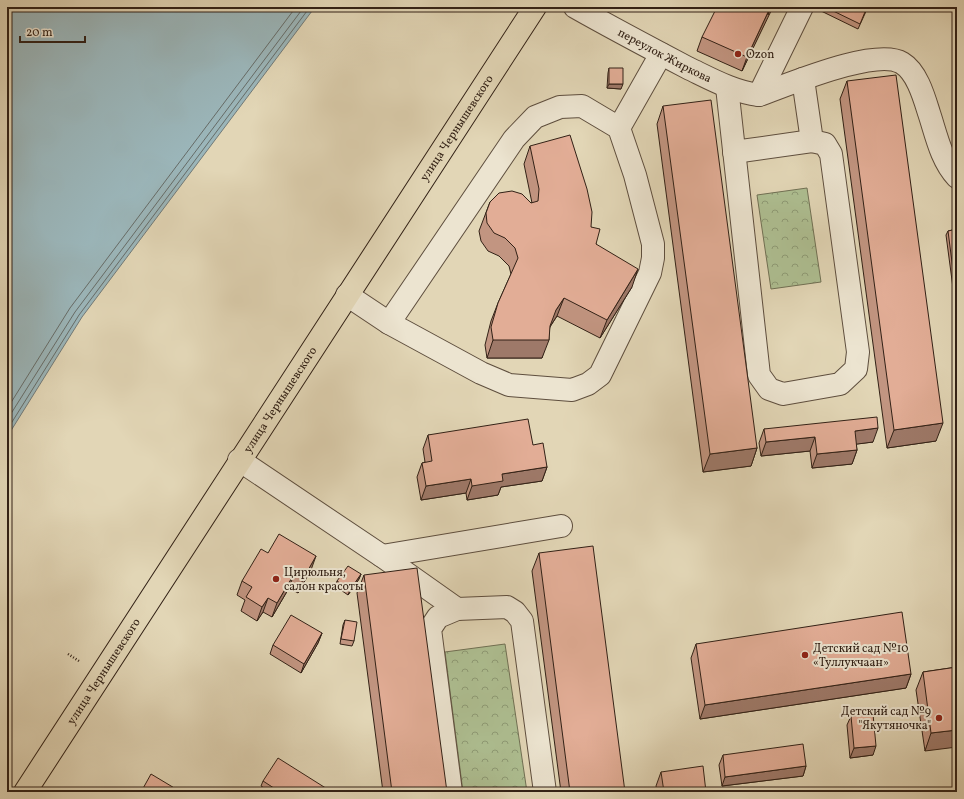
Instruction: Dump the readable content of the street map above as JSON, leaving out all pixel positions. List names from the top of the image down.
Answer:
{
  "streets": {
    "main road": ["улица Чернышевского"],
    "street": ["переулок Жиркова"]
  },
  "places": [
    "Ozon",
    "Цирюльня, салон красоты",
    "Детский сад №10 «Туллукчаан»",
    "Детский сад №9 \"Якутяночка\""
  ],
  "scale_bar": "20 m"
}
